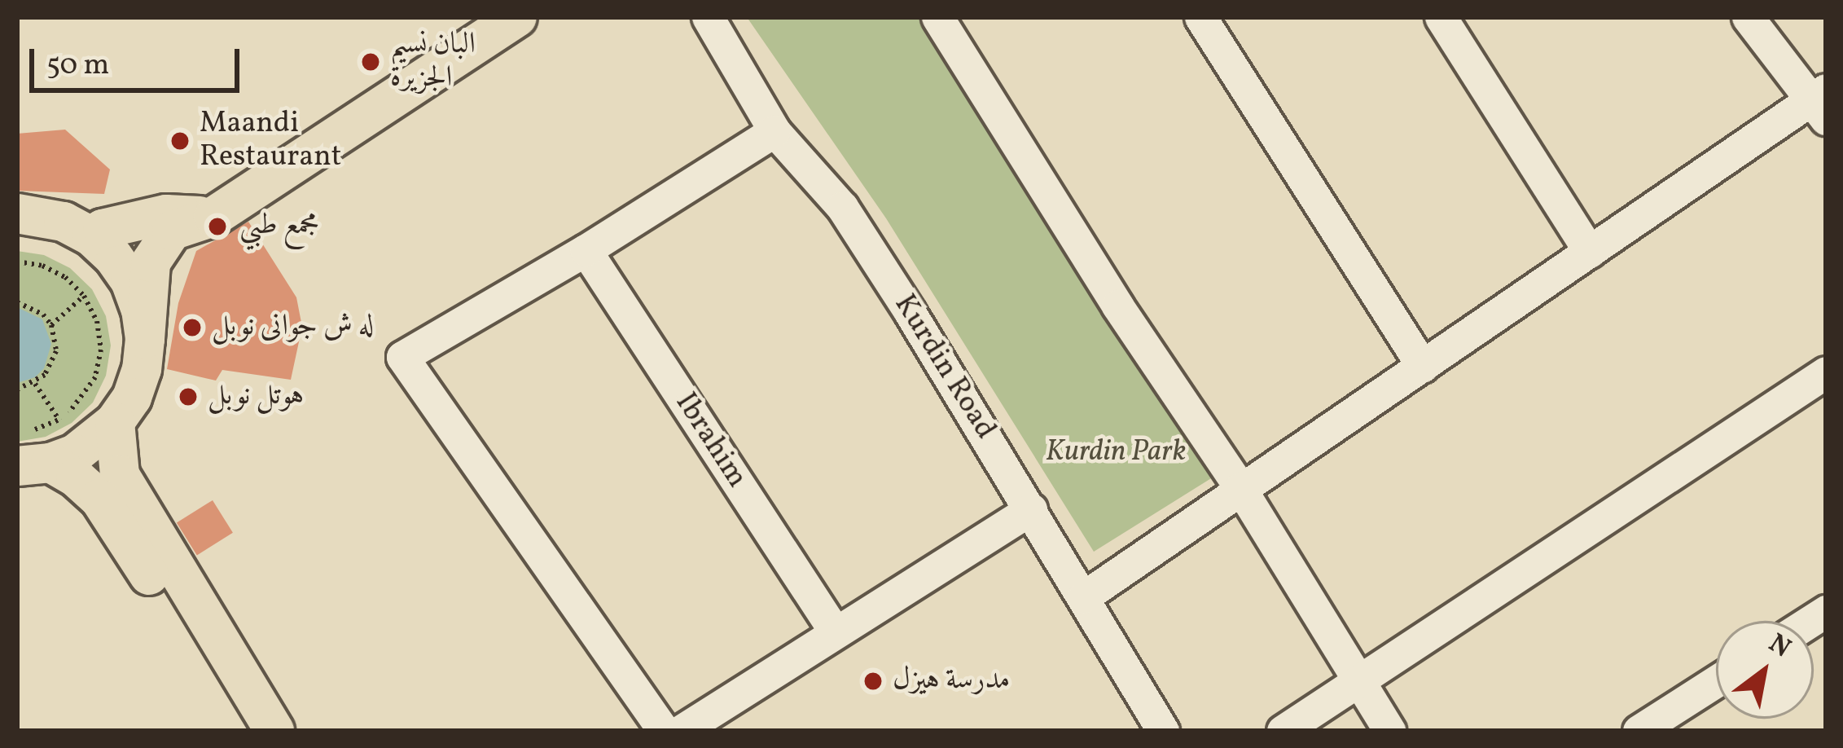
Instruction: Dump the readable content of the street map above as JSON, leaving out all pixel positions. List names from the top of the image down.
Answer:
{
  "streets": {
    "street": ["Kurdin Road", "Ibrahim"]
  },
  "parks": ["Kurdin Park"],
  "places": [
    "البان نسيم الجزيرة",
    "Maandi Restaurant",
    "مجمع طبي",
    "له ش جوانى نوبل",
    "هوتل نوبل",
    "مدرسة هيزل"
  ],
  "scale_bar": "50 m",
  "north": "top right"
}
